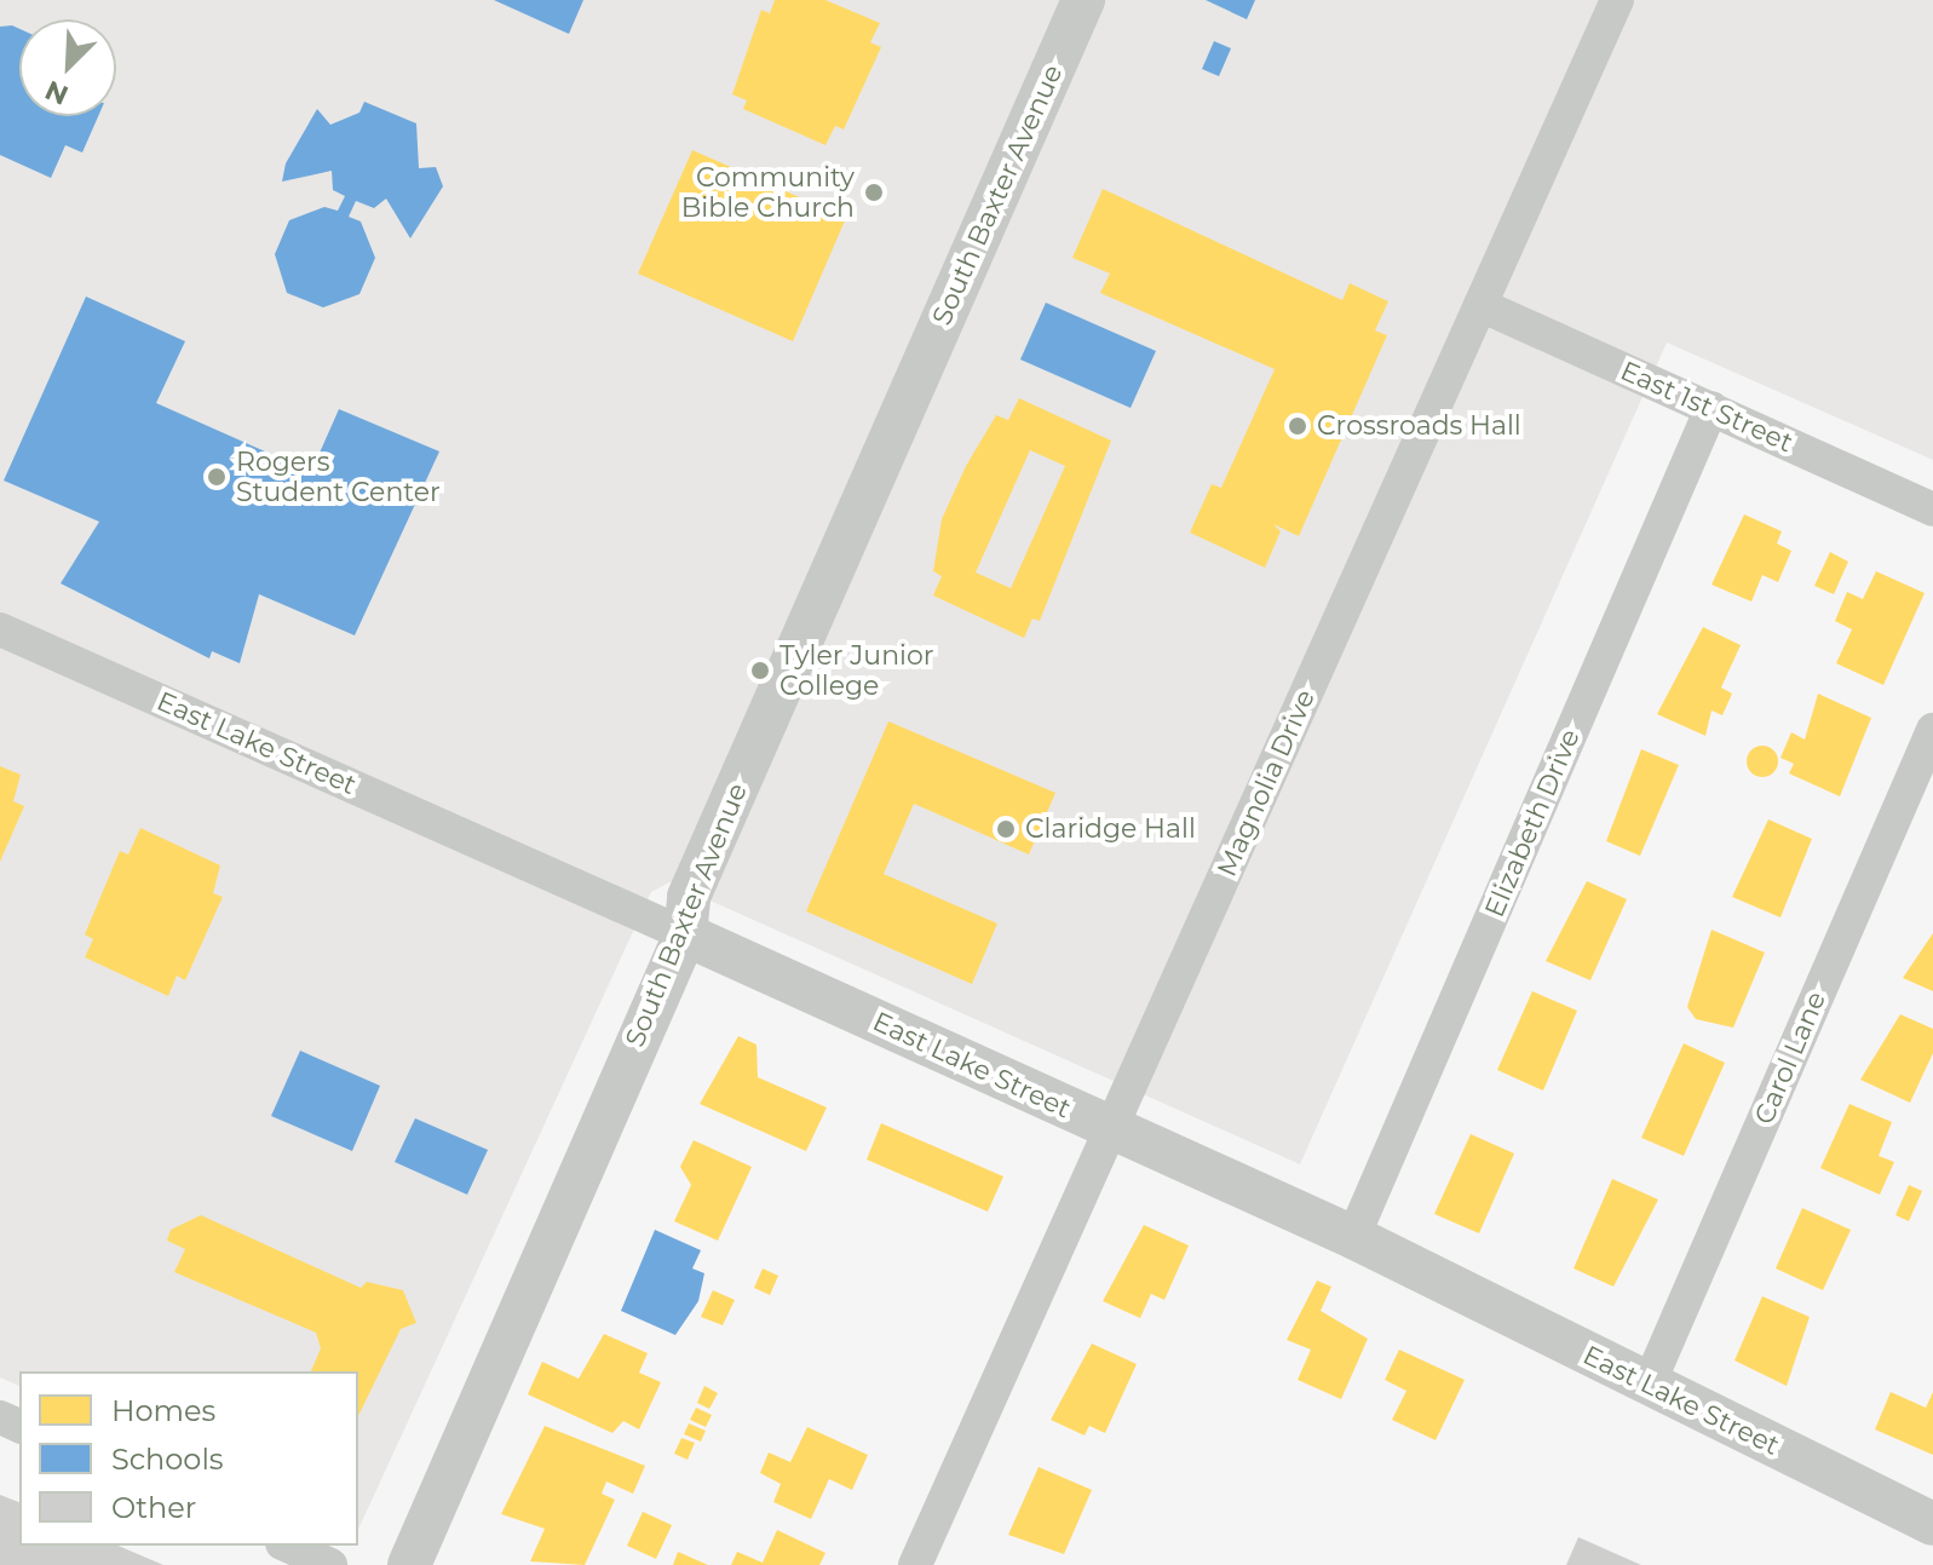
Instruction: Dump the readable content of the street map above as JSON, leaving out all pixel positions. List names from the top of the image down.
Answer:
{
  "streets": {
    "street": [
      "South Baxter Avenue",
      "East 1st Street",
      "East Lake Street",
      "Magnolia Drive",
      "Elizabeth Drive",
      "Carol Lane"
    ]
  },
  "crossings": [
    ["South Baxter Avenue", "East Lake Street"],
    ["East 1st Street", "Magnolia Drive"],
    ["East 1st Street", "Elizabeth Drive"],
    ["East Lake Street", "Magnolia Drive"],
    ["East Lake Street", "Elizabeth Drive"],
    ["East Lake Street", "Carol Lane"]
  ],
  "places": [
    "Community Bible Church",
    "Crossroads Hall",
    "Rogers Student Center",
    "Tyler Junior College",
    "Claridge Hall"
  ],
  "legend": ["Homes", "Schools", "Other"],
  "north": "bottom left"
}
